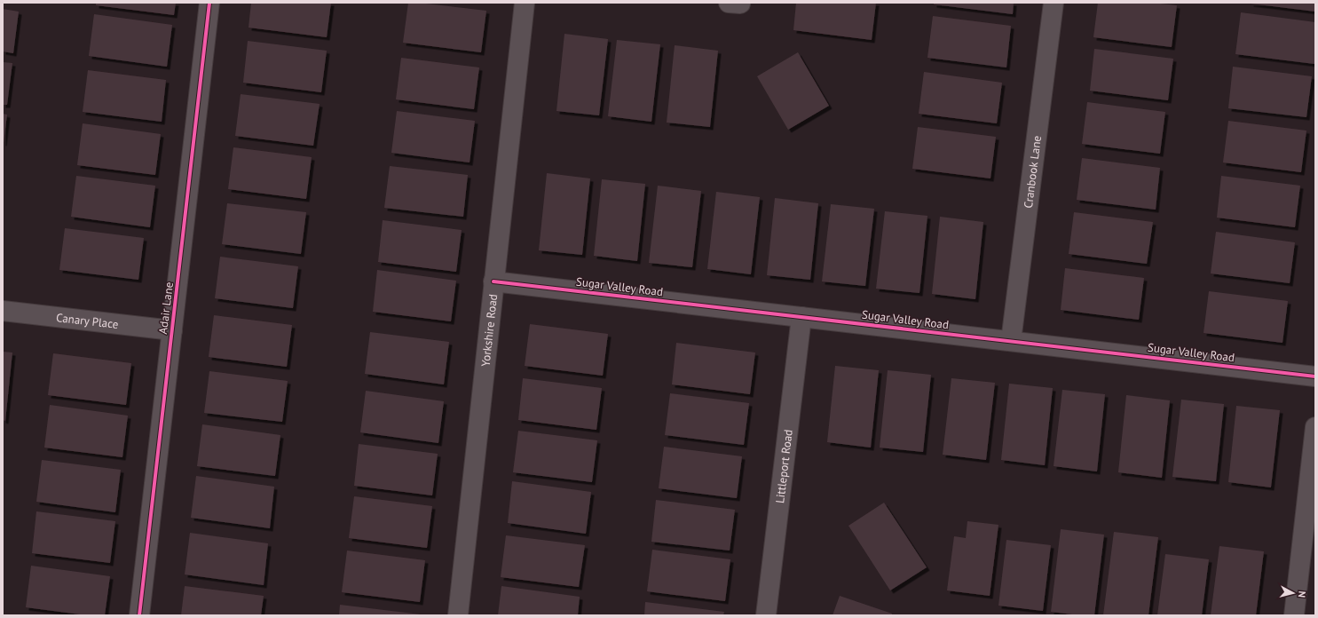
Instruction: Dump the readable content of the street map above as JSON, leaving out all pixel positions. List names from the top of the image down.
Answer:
{
  "streets": {
    "street": [
      "Cranbook Lane",
      "Sugar Valley Road",
      "Adair Lane",
      "Canary Place",
      "Yorkshire Road",
      "Littleport Road"
    ]
  },
  "crossings": [
    ["Cranbook Lane", "Sugar Valley Road"],
    ["Sugar Valley Road", "Yorkshire Road"],
    ["Sugar Valley Road", "Littleport Road"],
    ["Adair Lane", "Canary Place"]
  ],
  "north": "right"
}
